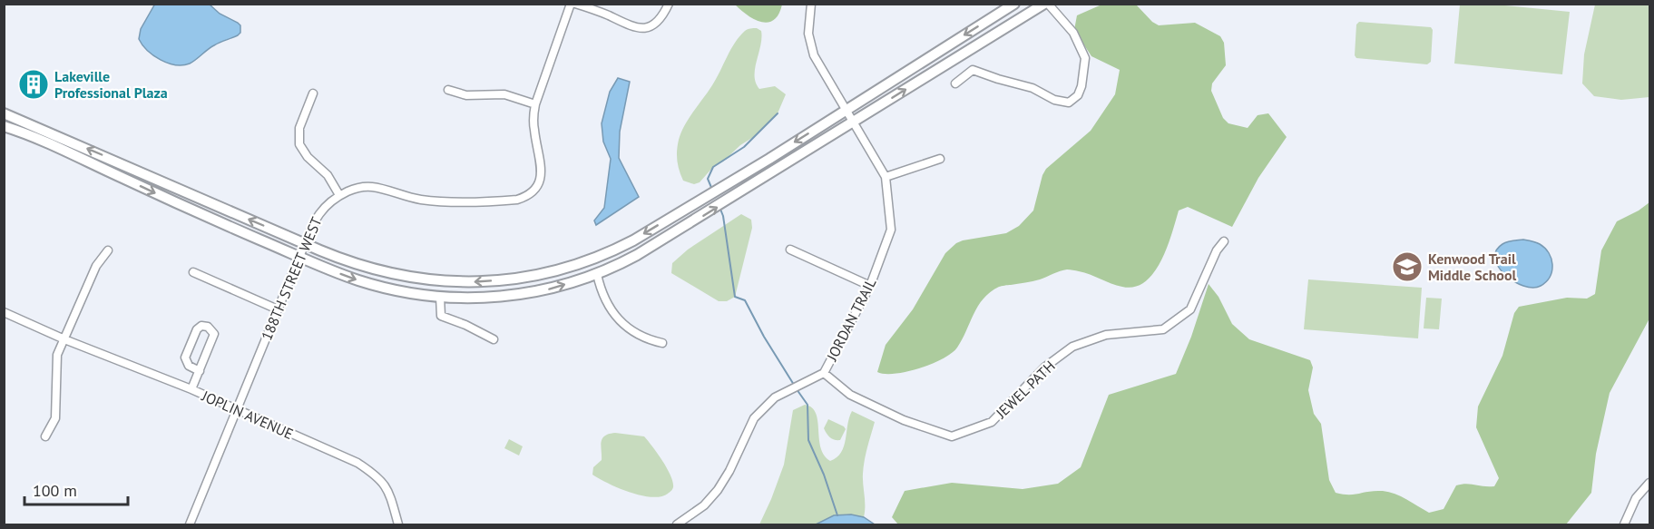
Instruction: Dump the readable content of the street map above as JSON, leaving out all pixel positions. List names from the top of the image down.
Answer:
{
  "streets": {
    "street": [
      "188TH STREET WEST",
      "JORDAN TRAIL",
      "JEWEL PATH",
      "JOPLIN AVENUE"
    ]
  },
  "crossings": [
    ["188TH STREET WEST", "JOPLIN AVENUE"],
    ["JORDAN TRAIL", "JEWEL PATH"]
  ],
  "places": {
    "building": ["Lakeville Professional Plaza"],
    "school or university": ["Kenwood Trail Middle School"]
  },
  "scale_bar": "100 m"
}
